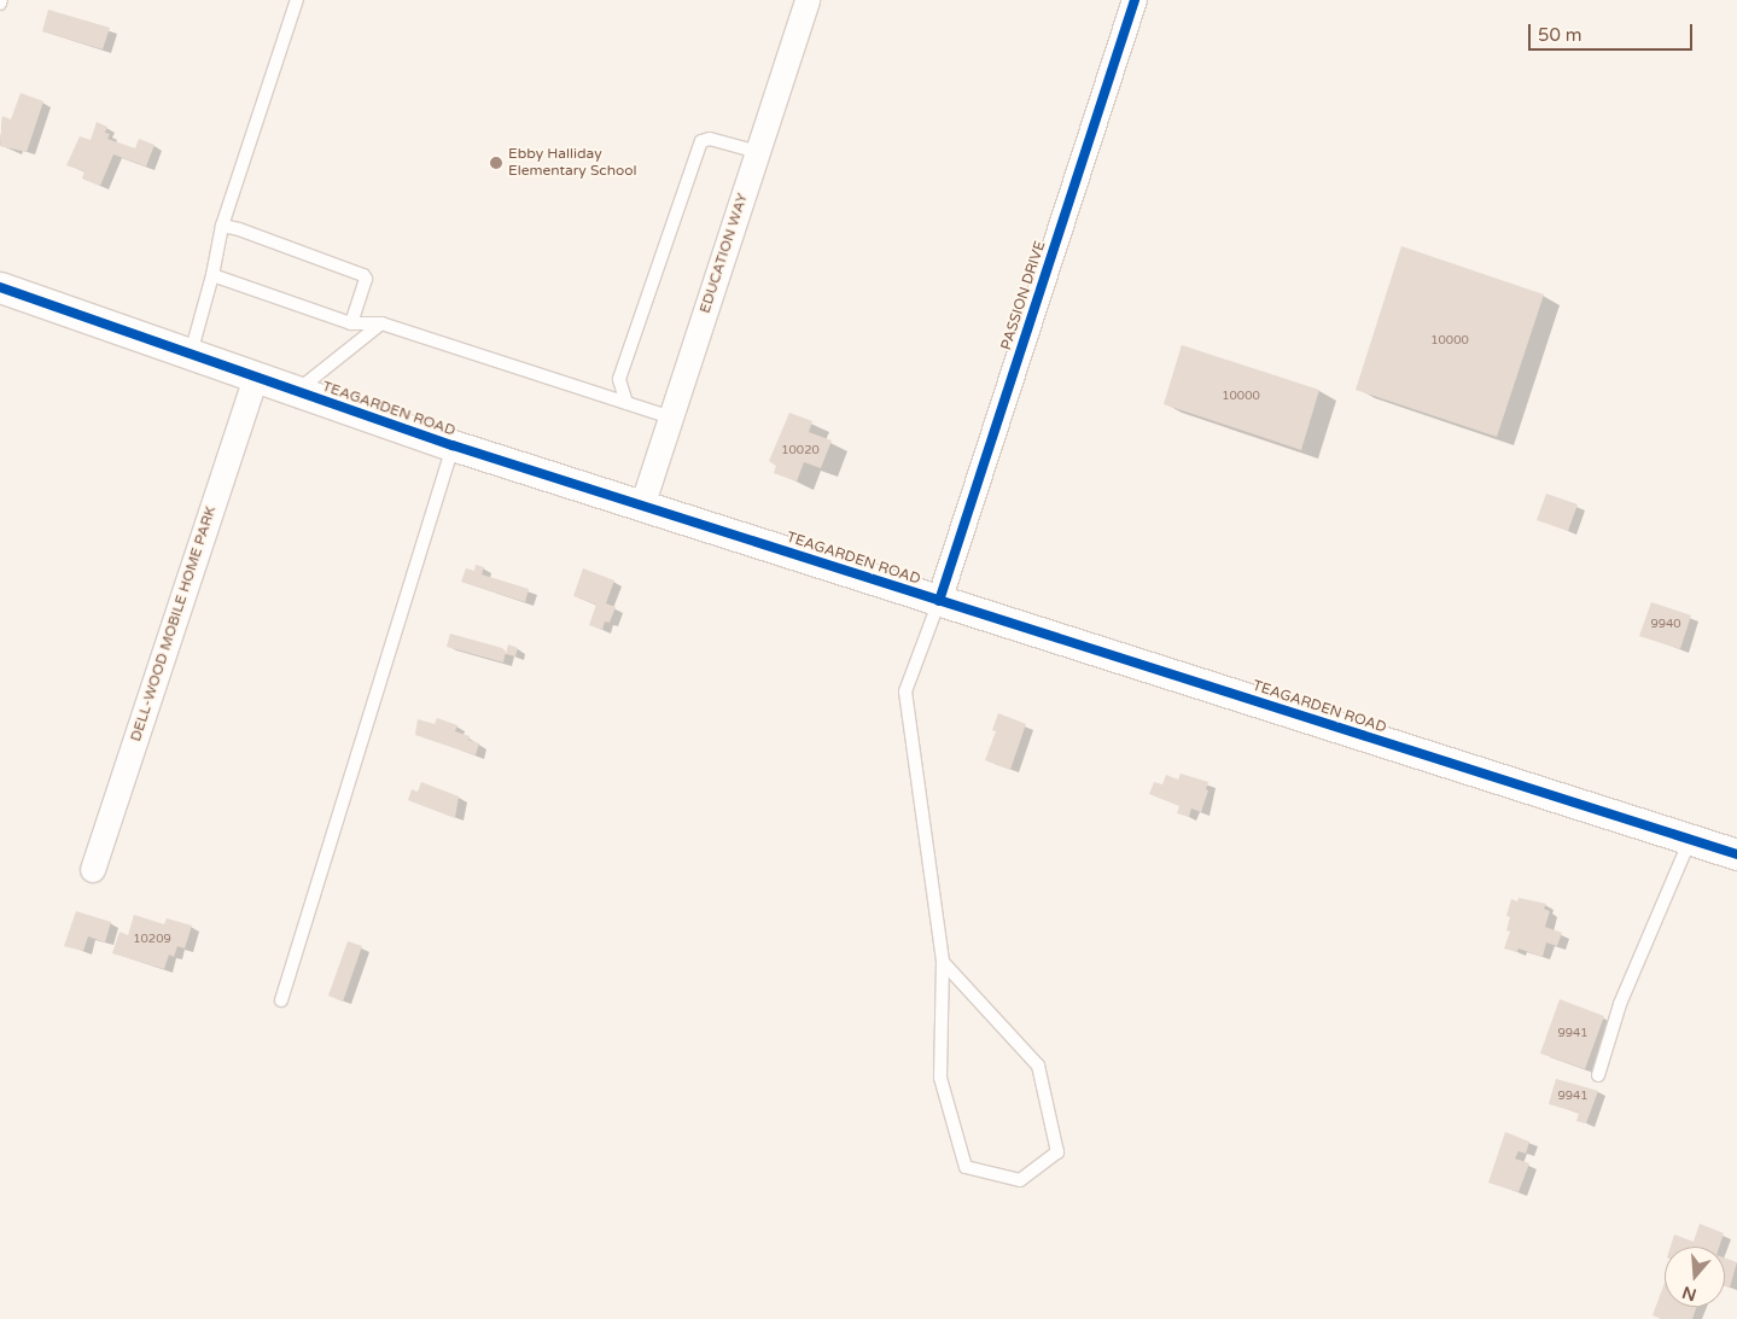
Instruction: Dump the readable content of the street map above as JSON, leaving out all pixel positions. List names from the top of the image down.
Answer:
{
  "streets": {
    "street": [
      "EDUCATION WAY",
      "PASSION DRIVE",
      "TEAGARDEN ROAD",
      "DELL-WOOD MOBILE HOME PARK"
    ]
  },
  "crossings": [
    ["EDUCATION WAY", "TEAGARDEN ROAD"],
    ["PASSION DRIVE", "TEAGARDEN ROAD"],
    ["TEAGARDEN ROAD", "DELL-WOOD MOBILE HOME PARK"]
  ],
  "places": ["Ebby Halliday Elementary School"],
  "house_numbers": [
    "10000",
    "10000",
    "10020",
    "9940",
    "10209",
    "9941",
    "9941"
  ],
  "scale_bar": "50 m",
  "north": "bottom"
}
